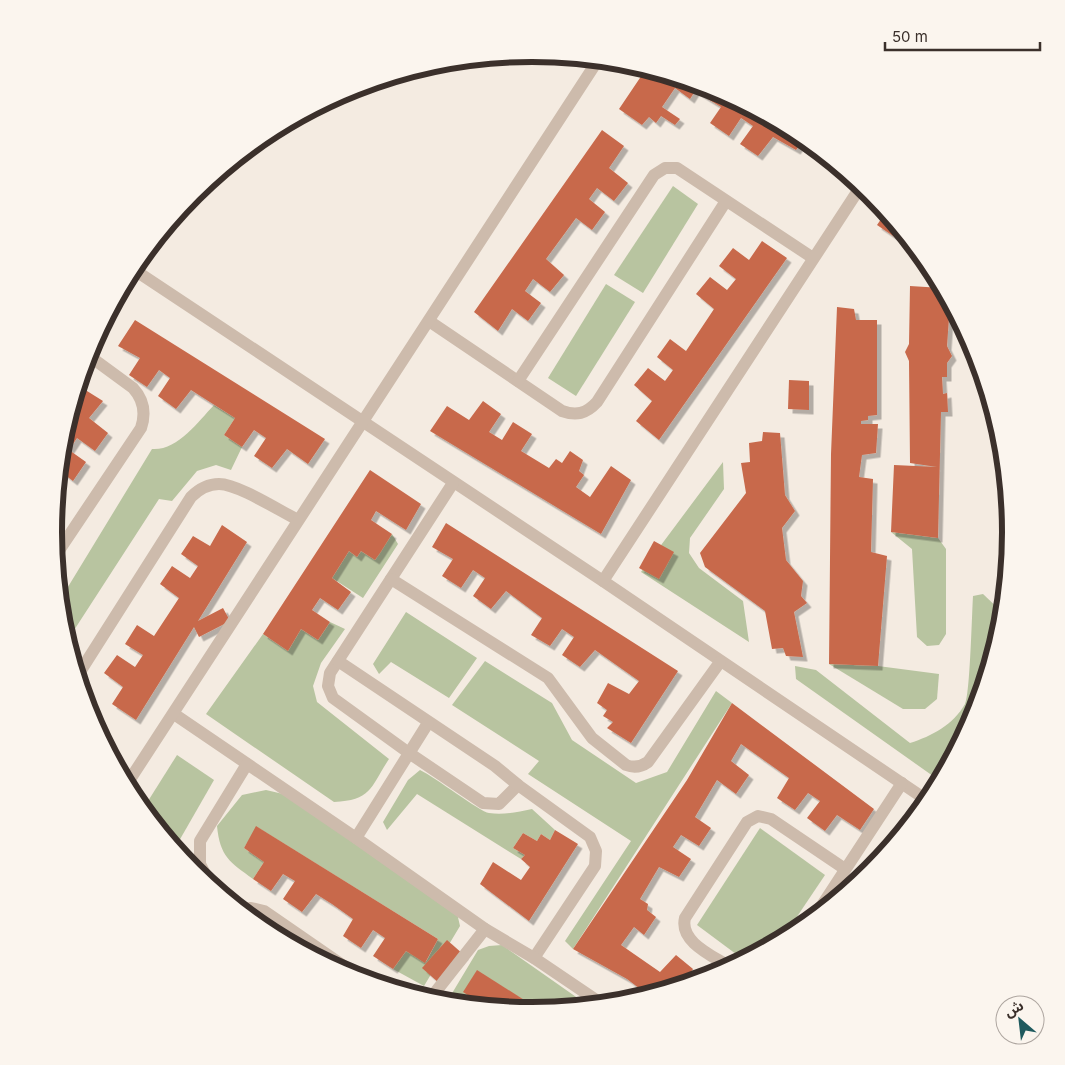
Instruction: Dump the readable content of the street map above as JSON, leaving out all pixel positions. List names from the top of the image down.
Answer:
{
  "scale_bar": "50 m",
  "north": "top left"
}
